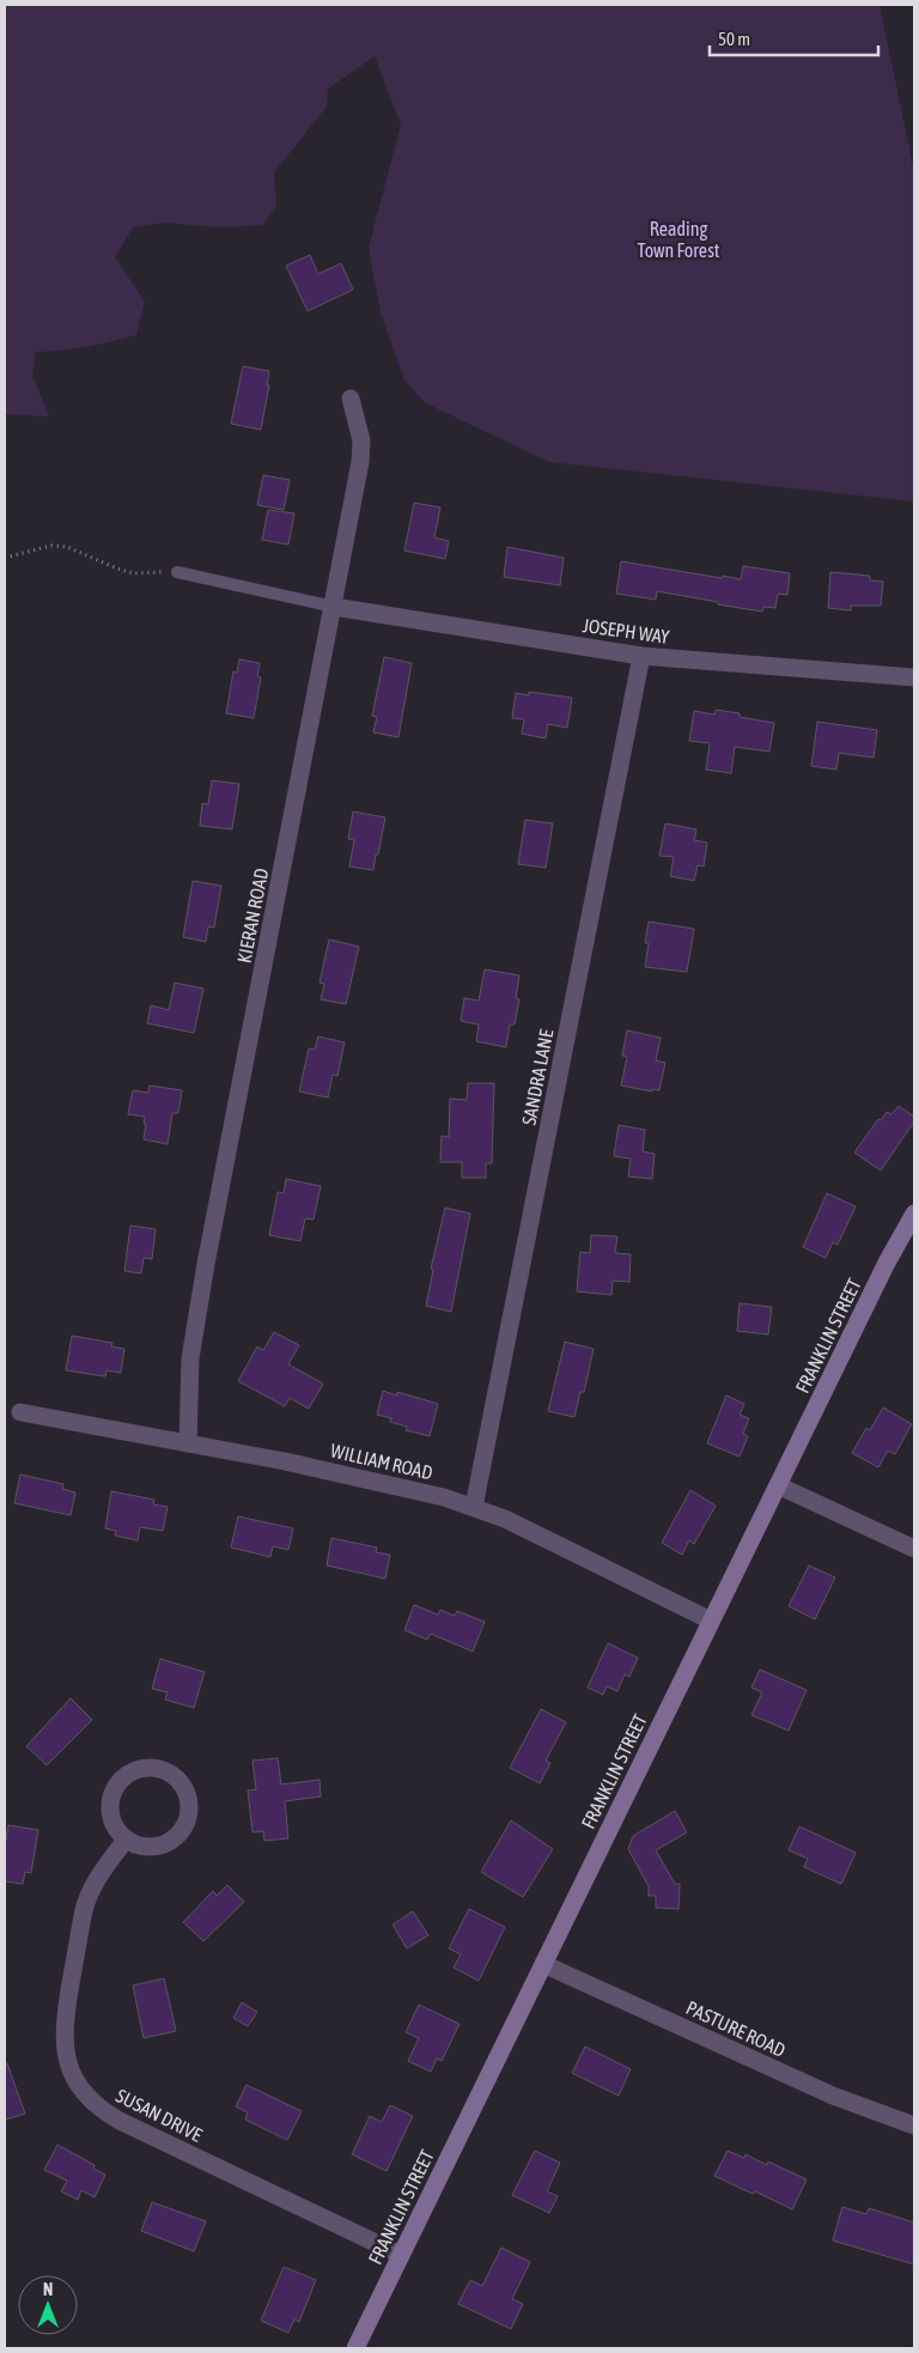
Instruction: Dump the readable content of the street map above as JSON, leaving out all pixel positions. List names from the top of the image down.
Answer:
{
  "streets": {
    "main road": ["FRANKLIN STREET"],
    "street": [
      "JOSEPH WAY",
      "KIERAN ROAD",
      "SANDRA LANE",
      "WILLIAM ROAD",
      "PASTURE ROAD",
      "SUSAN DRIVE"
    ]
  },
  "crossings": [
    ["JOSEPH WAY", "KIERAN ROAD"],
    ["JOSEPH WAY", "SANDRA LANE"],
    ["KIERAN ROAD", "WILLIAM ROAD"],
    ["SANDRA LANE", "WILLIAM ROAD"],
    ["FRANKLIN STREET", "WILLIAM ROAD"],
    ["FRANKLIN STREET", "PASTURE ROAD"],
    ["FRANKLIN STREET", "SUSAN DRIVE"]
  ],
  "parks": ["Reading Town Forest"],
  "scale_bar": "50 m",
  "north": "top"
}
